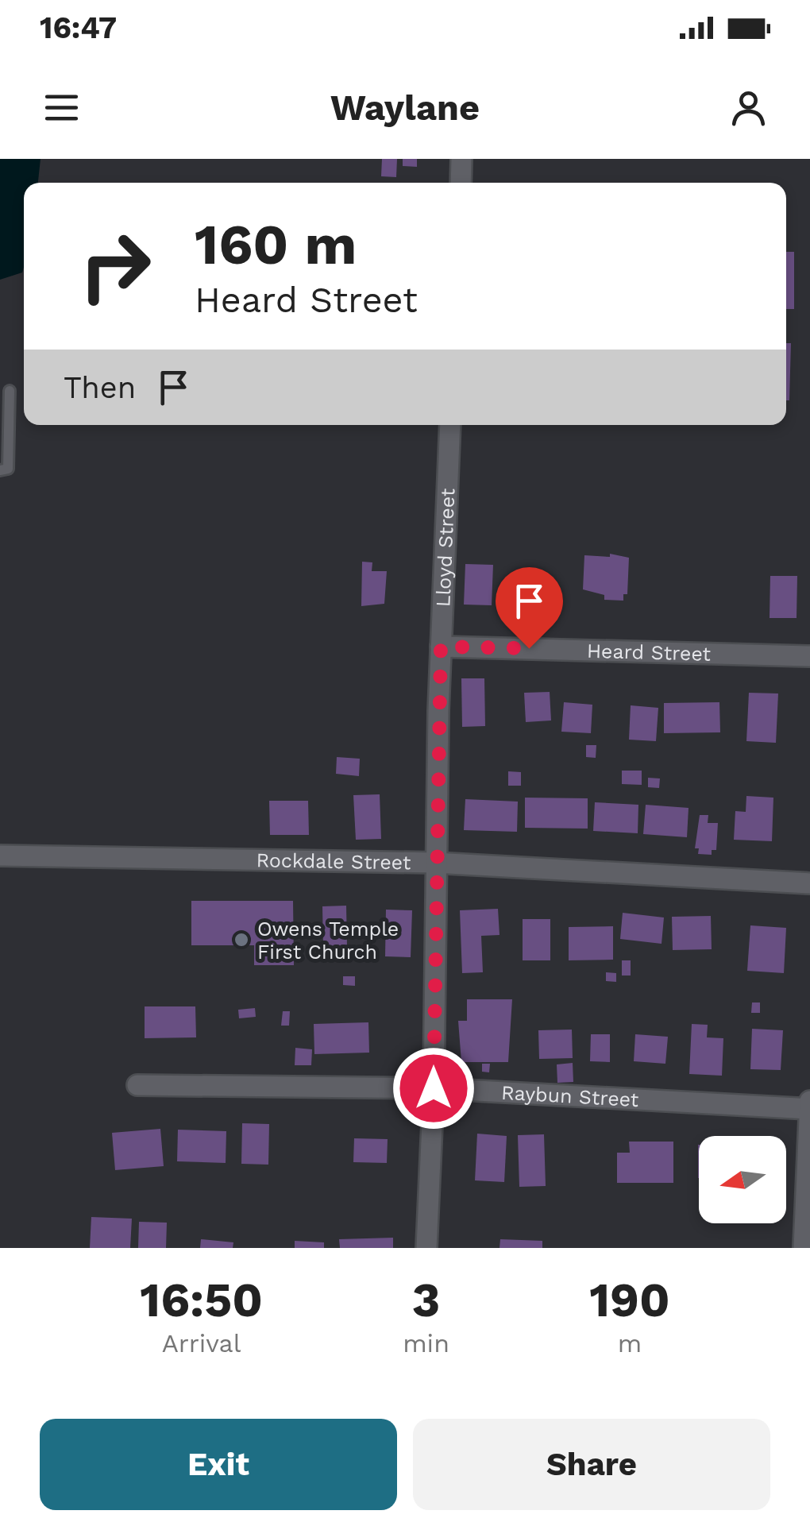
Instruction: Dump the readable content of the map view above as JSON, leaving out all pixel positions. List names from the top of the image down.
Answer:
{
  "streets": {
    "street": [
      "Lloyd Street",
      "Heard Street",
      "Rockdale Street",
      "Raybun Street"
    ]
  },
  "crossings": [
    ["Lloyd Street", "Heard Street"],
    ["Lloyd Street", "Rockdale Street"],
    ["Lloyd Street", "Raybun Street"]
  ],
  "places": ["Owens Temple First Church"],
  "north": "left",
  "page": {
    "status": "16:47",
    "header": "Waylane",
    "turn": ["160 m", "Heard Street"],
    "then": "Then",
    "eta": [
      "16:50",
      "Arrival",
      "3",
      "min",
      "190",
      "m"
    ],
    "buttons": ["Exit", "Share"]
  }
}
